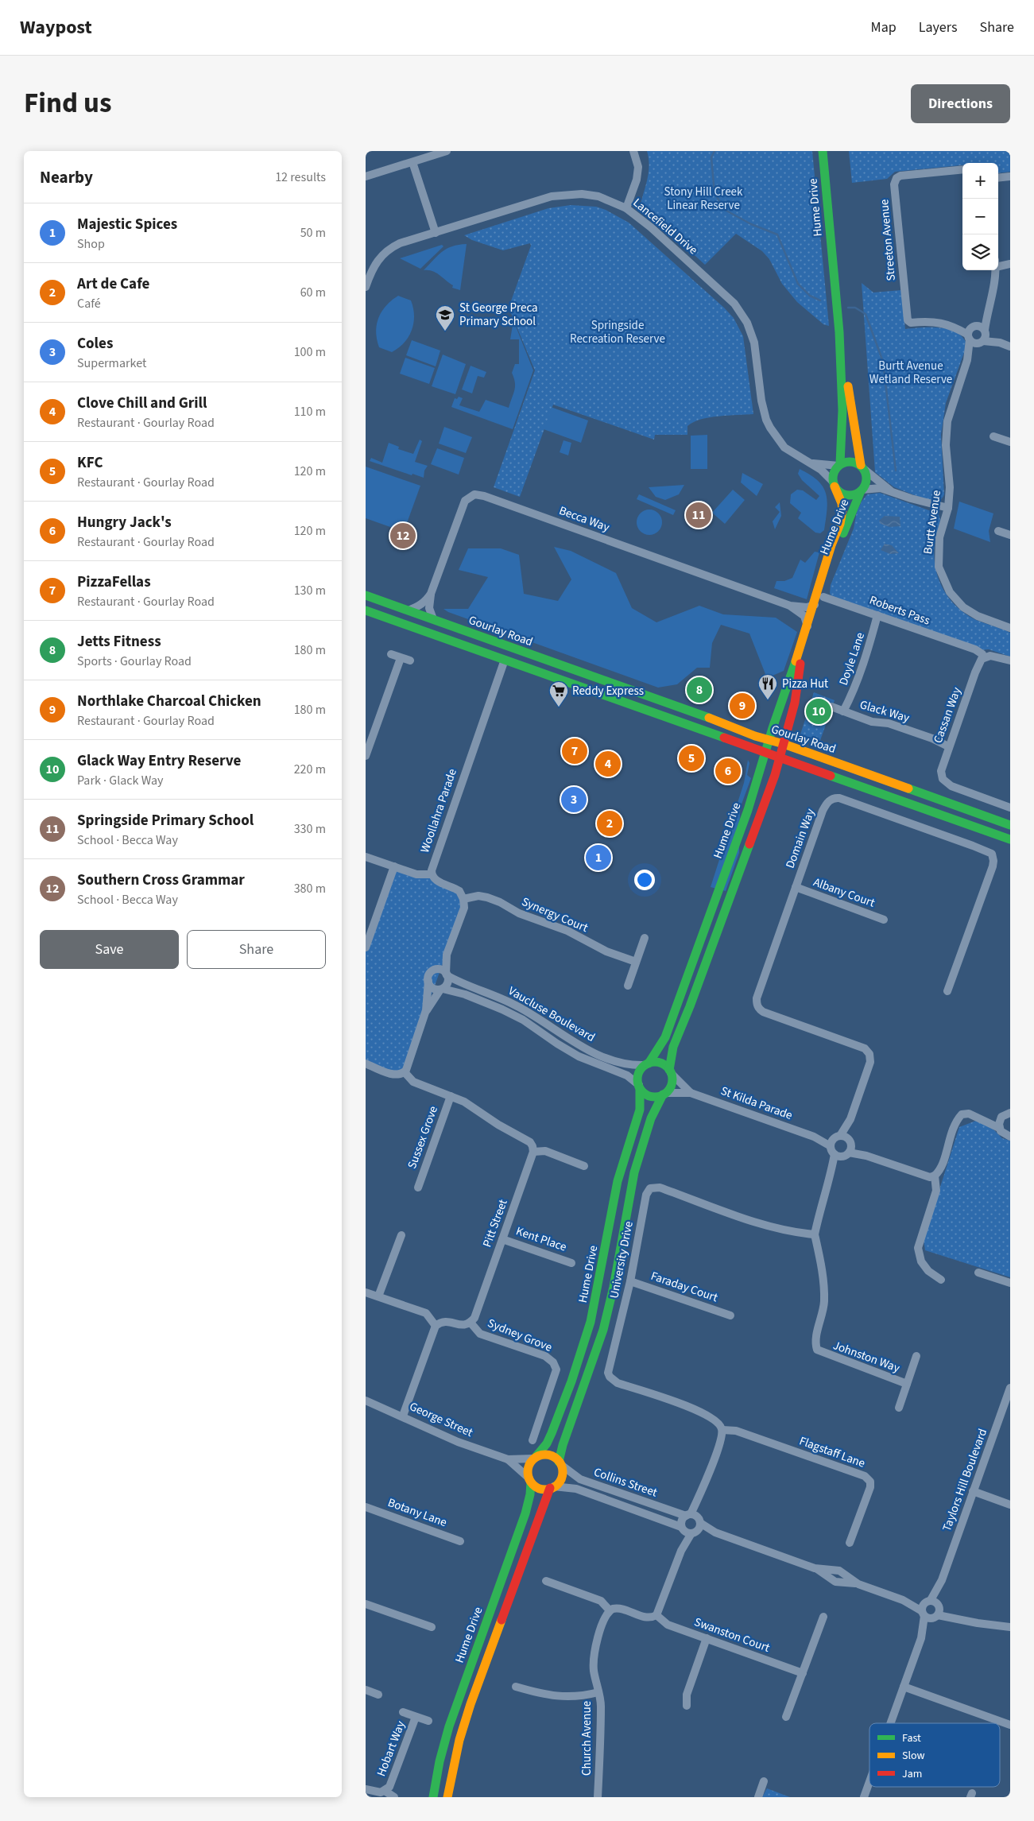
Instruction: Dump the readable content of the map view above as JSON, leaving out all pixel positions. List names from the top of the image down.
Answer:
{
  "streets": {
    "street": [
      "Hume Drive",
      "Lancefield Drive",
      "Streeton Avenue",
      "Becca Way",
      "Burtt Avenue",
      "Roberts Pass",
      "Gourlay Road",
      "Doyle Lane",
      "Glack Way",
      "Cassan Way",
      "Woollahra Parade",
      "Domain Way",
      "Albany Court",
      "Synergy Court",
      "Vaucluse Boulevard",
      "St Kilda Parade",
      "Sussex Grove",
      "Pitt Street",
      "Kent Place",
      "University Drive",
      "Faraday Court",
      "Sydney Grove",
      "Johnston Way",
      "George Street",
      "Flagstaff Lane",
      "Taylors Hill Boulevard",
      "Collins Street",
      "Botany Lane",
      "Swanston Court",
      "Church Avenue",
      "Hobart Way"
    ]
  },
  "crossings": [
    ["Hume Drive", "Lancefield Drive"],
    ["Hume Drive", "Becca Way"],
    ["Hume Drive", "Roberts Pass"],
    ["Hume Drive", "Gourlay Road"],
    ["Hume Drive", "Vaucluse Boulevard"],
    ["Hume Drive", "St Kilda Parade"],
    ["Hume Drive", "George Street"],
    ["Hume Drive", "Collins Street"],
    ["Streeton Avenue", "Burtt Avenue"],
    ["Becca Way", "Gourlay Road"],
    ["Roberts Pass", "Doyle Lane"],
    ["Roberts Pass", "Cassan Way"],
    ["Doyle Lane", "Glack Way"],
    ["Glack Way", "Cassan Way"],
    ["Domain Way", "Albany Court"],
    ["Domain Way", "St Kilda Parade"],
    ["Vaucluse Boulevard", "St Kilda Parade"],
    ["Pitt Street", "Kent Place"],
    ["Pitt Street", "Sydney Grove"],
    ["University Drive", "Faraday Court"],
    ["University Drive", "Johnston Way"],
    ["University Drive", "Flagstaff Lane"],
    ["George Street", "Collins Street"],
    ["Taylors Hill Boulevard", "Collins Street"]
  ],
  "parks": ["Stony Hill Creek Linear Reserve", "Springside Recreation Reserve", "Burtt Avenue Wetland Reserve"],
  "places": {
    "school or university": ["St George Preca Primary School"],
    "restaurant": ["Pizza Hut"],
    "supermarket": ["Reddy Express"]
  },
  "legend": ["Fast", "Slow", "Jam"],
  "page": {
    "header": "Waypost",
    "nav": ["Map", "Layers", "Share"],
    "title": "Find us",
    "buttons": [
      "Directions",
      ["Save", "Share"]
    ],
    "heading": ["Nearby", "12 results"],
    "map_buttons": ["+", "−"],
    "list": [
      {
        "mark": "1",
        "name": "Majestic Spices",
        "note": "Shop",
        "value": "50 m"
      },
      {
        "mark": "2",
        "name": "Art de Cafe",
        "note": "Café",
        "value": "60 m"
      },
      {
        "mark": "3",
        "name": "Coles",
        "note": "Supermarket",
        "value": "100 m"
      },
      {
        "mark": "4",
        "name": "Clove Chill and Grill",
        "note": "Restaurant · Gourlay Road",
        "value": "110 m"
      },
      {
        "mark": "5",
        "name": "KFC",
        "note": "Restaurant · Gourlay Road",
        "value": "120 m"
      },
      {
        "mark": "6",
        "name": "Hungry Jack's",
        "note": "Restaurant · Gourlay Road",
        "value": "120 m"
      },
      {
        "mark": "7",
        "name": "PizzaFellas",
        "note": "Restaurant · Gourlay Road",
        "value": "130 m"
      },
      {
        "mark": "8",
        "name": "Jetts Fitness",
        "note": "Sports · Gourlay Road",
        "value": "180 m"
      },
      {
        "mark": "9",
        "name": "Northlake Charcoal Chicken",
        "note": "Restaurant · Gourlay Road",
        "value": "180 m"
      },
      {
        "mark": "10",
        "name": "Glack Way Entry Reserve",
        "note": "Park · Glack Way",
        "value": "220 m"
      },
      {
        "mark": "11",
        "name": "Springside Primary School",
        "note": "School · Becca Way",
        "value": "330 m"
      },
      {
        "mark": "12",
        "name": "Southern Cross Grammar",
        "note": "School · Becca Way",
        "value": "380 m"
      }
    ],
    "pins": [
      "11",
      "12",
      "8",
      "9",
      "10",
      "7",
      "5",
      "4",
      "6",
      "3",
      "2",
      "1"
    ]
  }
}
